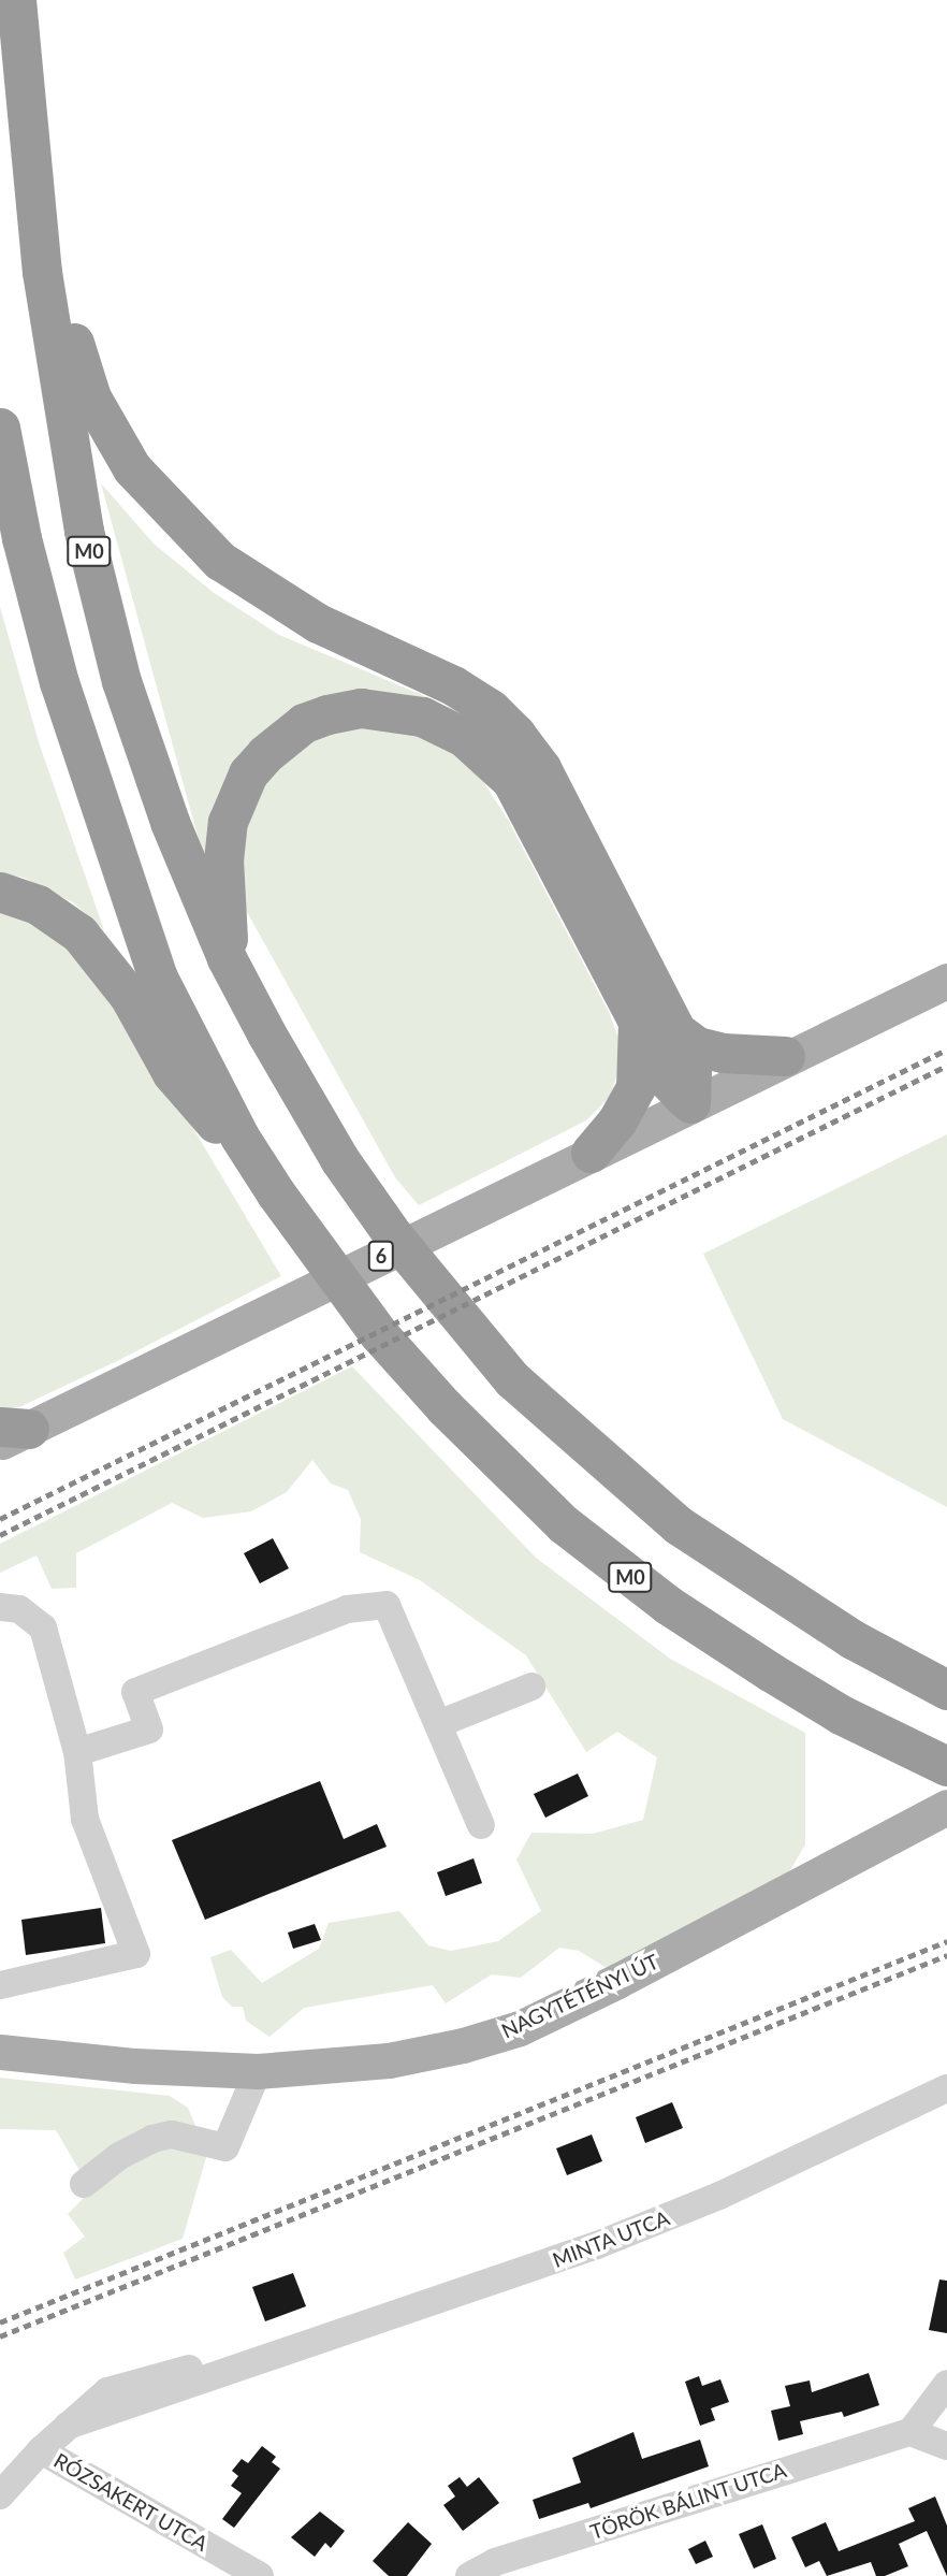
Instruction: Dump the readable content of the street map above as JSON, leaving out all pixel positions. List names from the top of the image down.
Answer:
{
  "streets": {
    "highway": ["M0"],
    "main road": ["6", "NAGYTÉTÉNYI ÚT"],
    "street": ["MINTA UTCA", "TÖRÖK BÁLINT UTCA", "RÓZSAKERT UTCA"]
  },
  "crossings": [
    ["MINTA UTCA", "RÓZSAKERT UTCA"]
  ]
}
